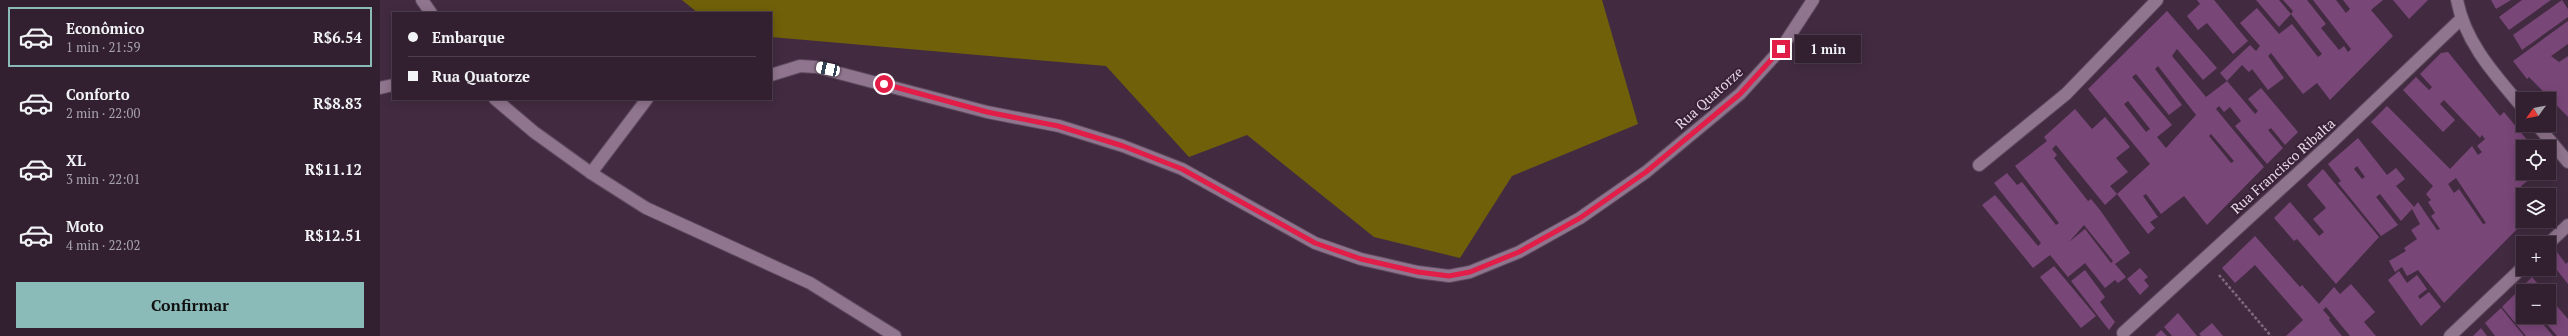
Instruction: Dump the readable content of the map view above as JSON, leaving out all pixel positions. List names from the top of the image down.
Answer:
{
  "streets": {
    "street": ["Rua Quatorze", "Rua Francisco Ribalta"]
  },
  "north": "bottom left",
  "page": {
    "list": [
      {
        "name": "Econômico",
        "note": "1 min · 21:59",
        "value": "R$6.54"
      },
      {
        "name": "Conforto",
        "note": "2 min · 22:00",
        "value": "R$8.83"
      },
      {
        "name": "XL",
        "note": "3 min · 22:01",
        "value": "R$11.12"
      },
      {
        "name": "Moto",
        "note": "4 min · 22:02",
        "value": "R$12.51"
      }
    ],
    "banner": ["Embarque", "Rua Quatorze"],
    "bubble": "1 min",
    "map_buttons": ["+", "−"],
    "buttons": "Confirmar"
  }
}
